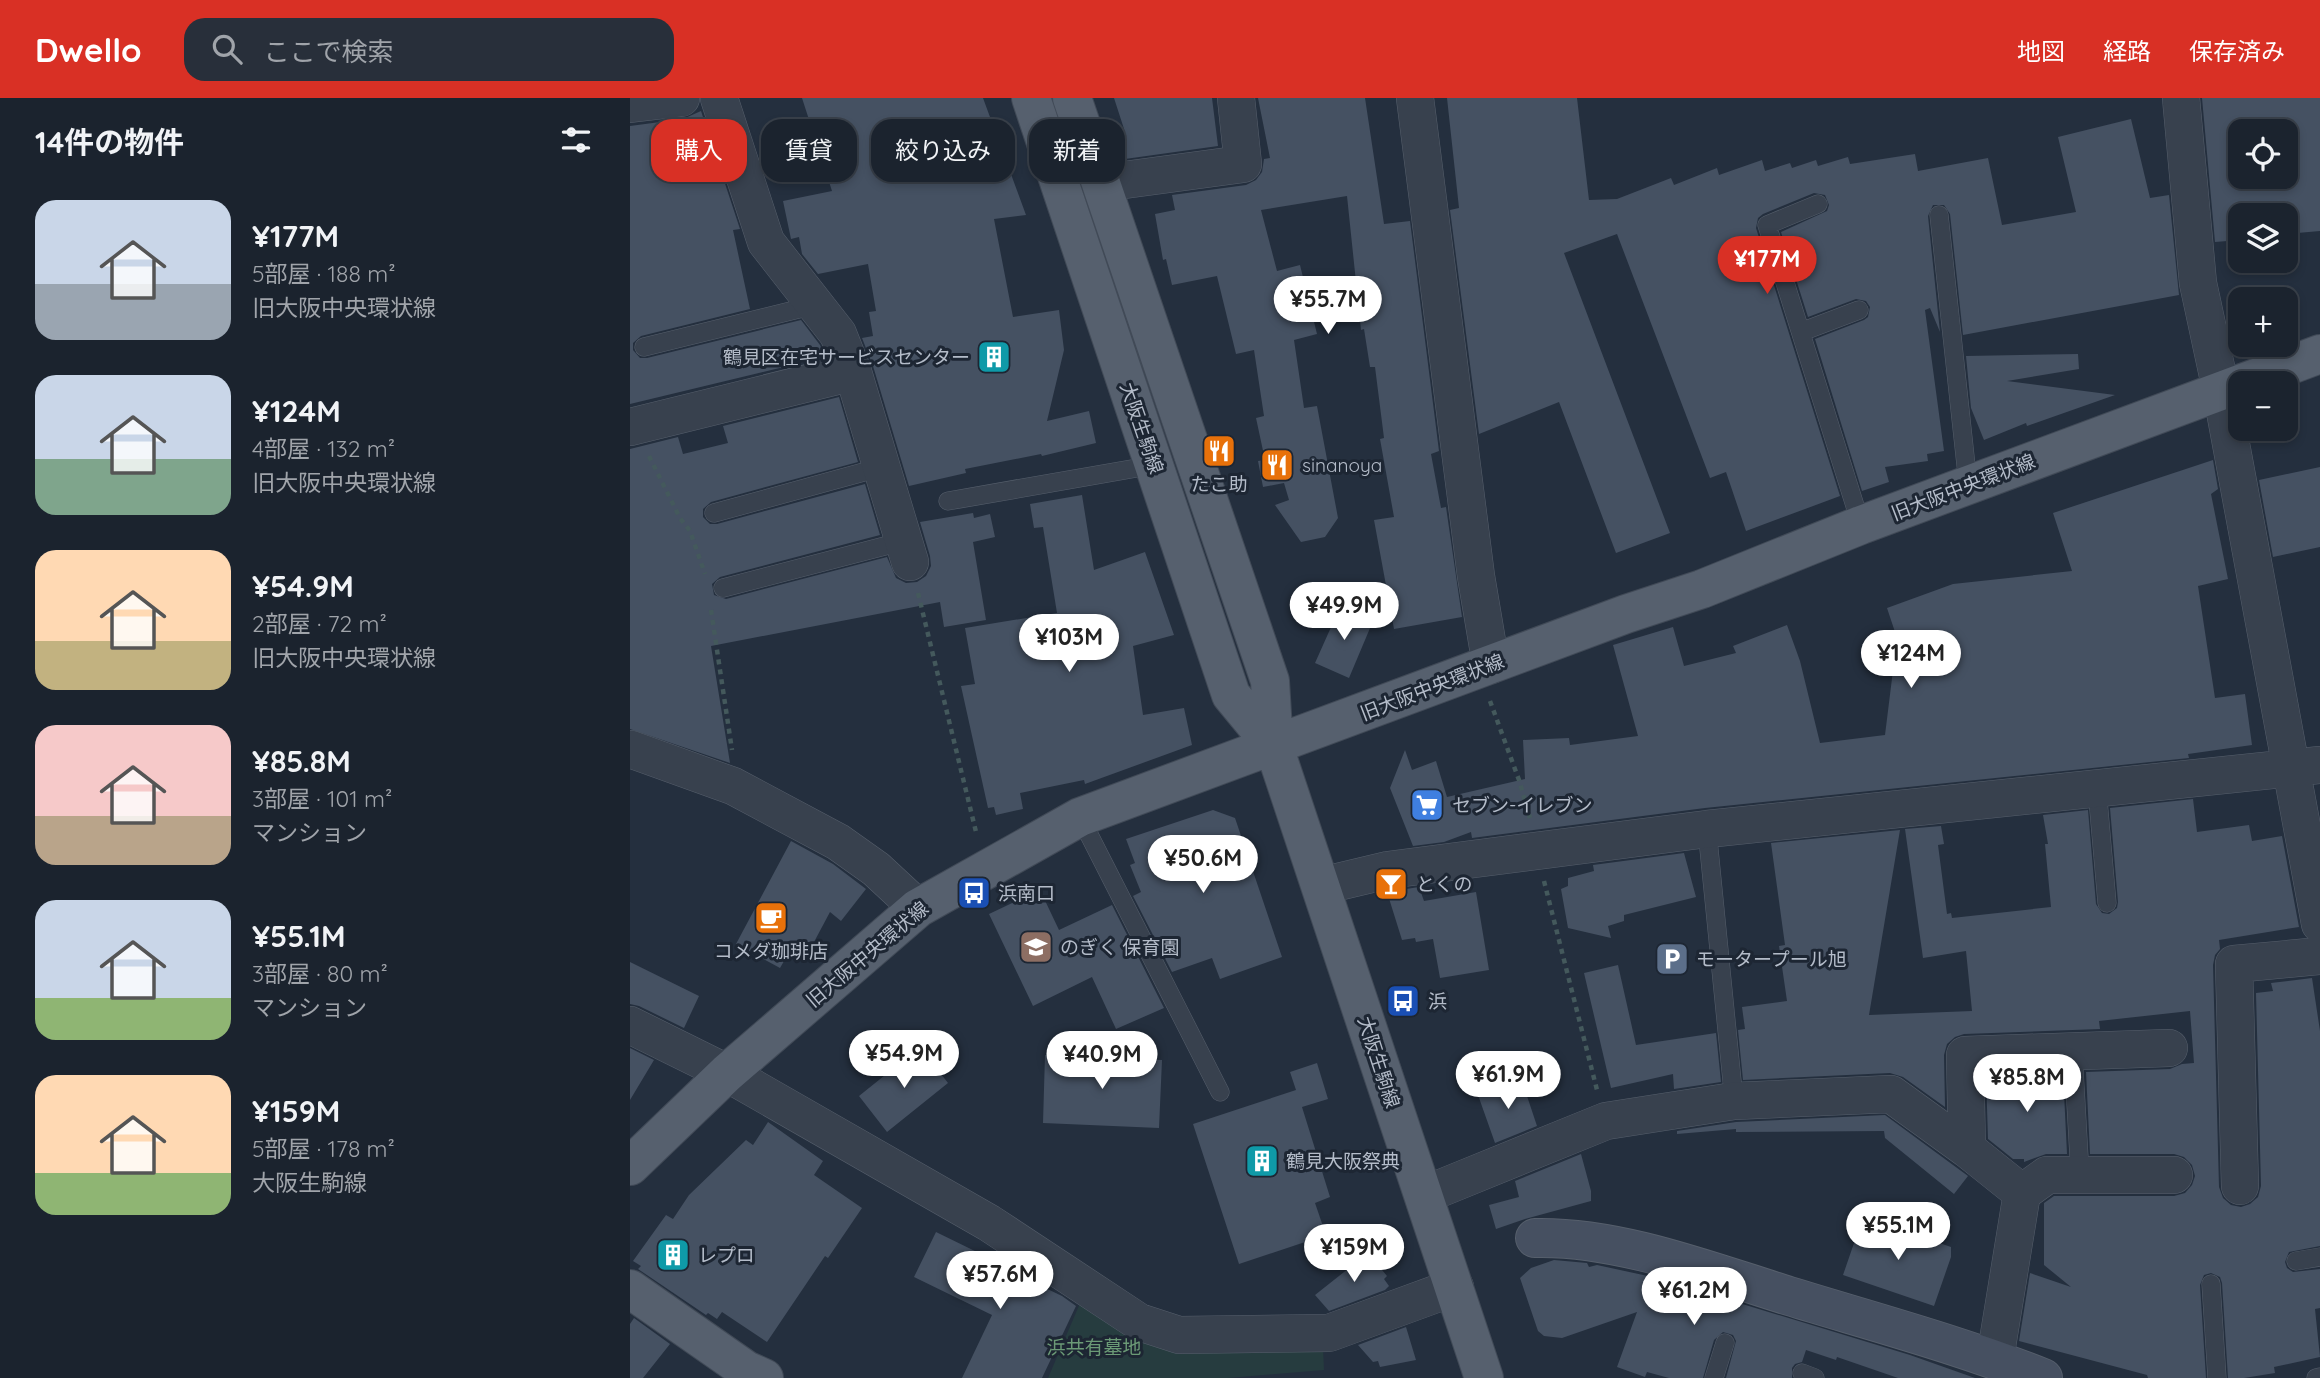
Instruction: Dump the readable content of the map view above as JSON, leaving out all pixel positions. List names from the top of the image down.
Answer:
{
  "streets": {
    "main road": ["大阪生駒線", "旧大阪中央環状線"]
  },
  "crossings": [
    ["大阪生駒線", "旧大阪中央環状線"]
  ],
  "parks": ["浜共有墓地"],
  "places": {
    "building": ["鶴見区在宅サービスセンター", "鶴見大阪祭典", "レプロ"],
    "restaurant": ["たこ助", "sinanoya"],
    "supermarket": ["セブン-イレブン"],
    "bar": ["とくの"],
    "bus stop": ["浜南口", "浜"],
    "cafe": ["コメダ珈琲店"],
    "school or university": ["のぎく 保育園"],
    "parking": ["モータープール旭"]
  },
  "page": {
    "header": "Dwello",
    "search": "ここで検索",
    "nav": ["地図", "経路", "保存済み"],
    "heading": "14件の物件",
    "map_buttons": ["+", "−"],
    "chip": [
      "購入",
      "賃貸",
      "絞り込み",
      "新着"
    ],
    "list": [
      {
        "name": "¥177M",
        "note": "5部屋 · 188 m² · 旧大阪中央環状線"
      },
      {
        "name": "¥124M",
        "note": "4部屋 · 132 m² · 旧大阪中央環状線"
      },
      {
        "name": "¥54.9M",
        "note": "2部屋 · 72 m² · 旧大阪中央環状線"
      },
      {
        "name": "¥85.8M",
        "note": "3部屋 · 101 m² · マンション"
      },
      {
        "name": "¥55.1M",
        "note": "3部屋 · 80 m² · マンション"
      },
      {
        "name": "¥159M",
        "note": "5部屋 · 178 m² · 大阪生駒線"
      }
    ],
    "price": [
      "¥177M",
      "¥55.7M",
      "¥49.9M",
      "¥103M",
      "¥124M",
      "¥50.6M",
      "¥54.9M",
      "¥40.9M",
      "¥61.9M",
      "¥85.8M",
      "¥55.1M",
      "¥159M",
      "¥57.6M",
      "¥61.2M"
    ]
  }
}
